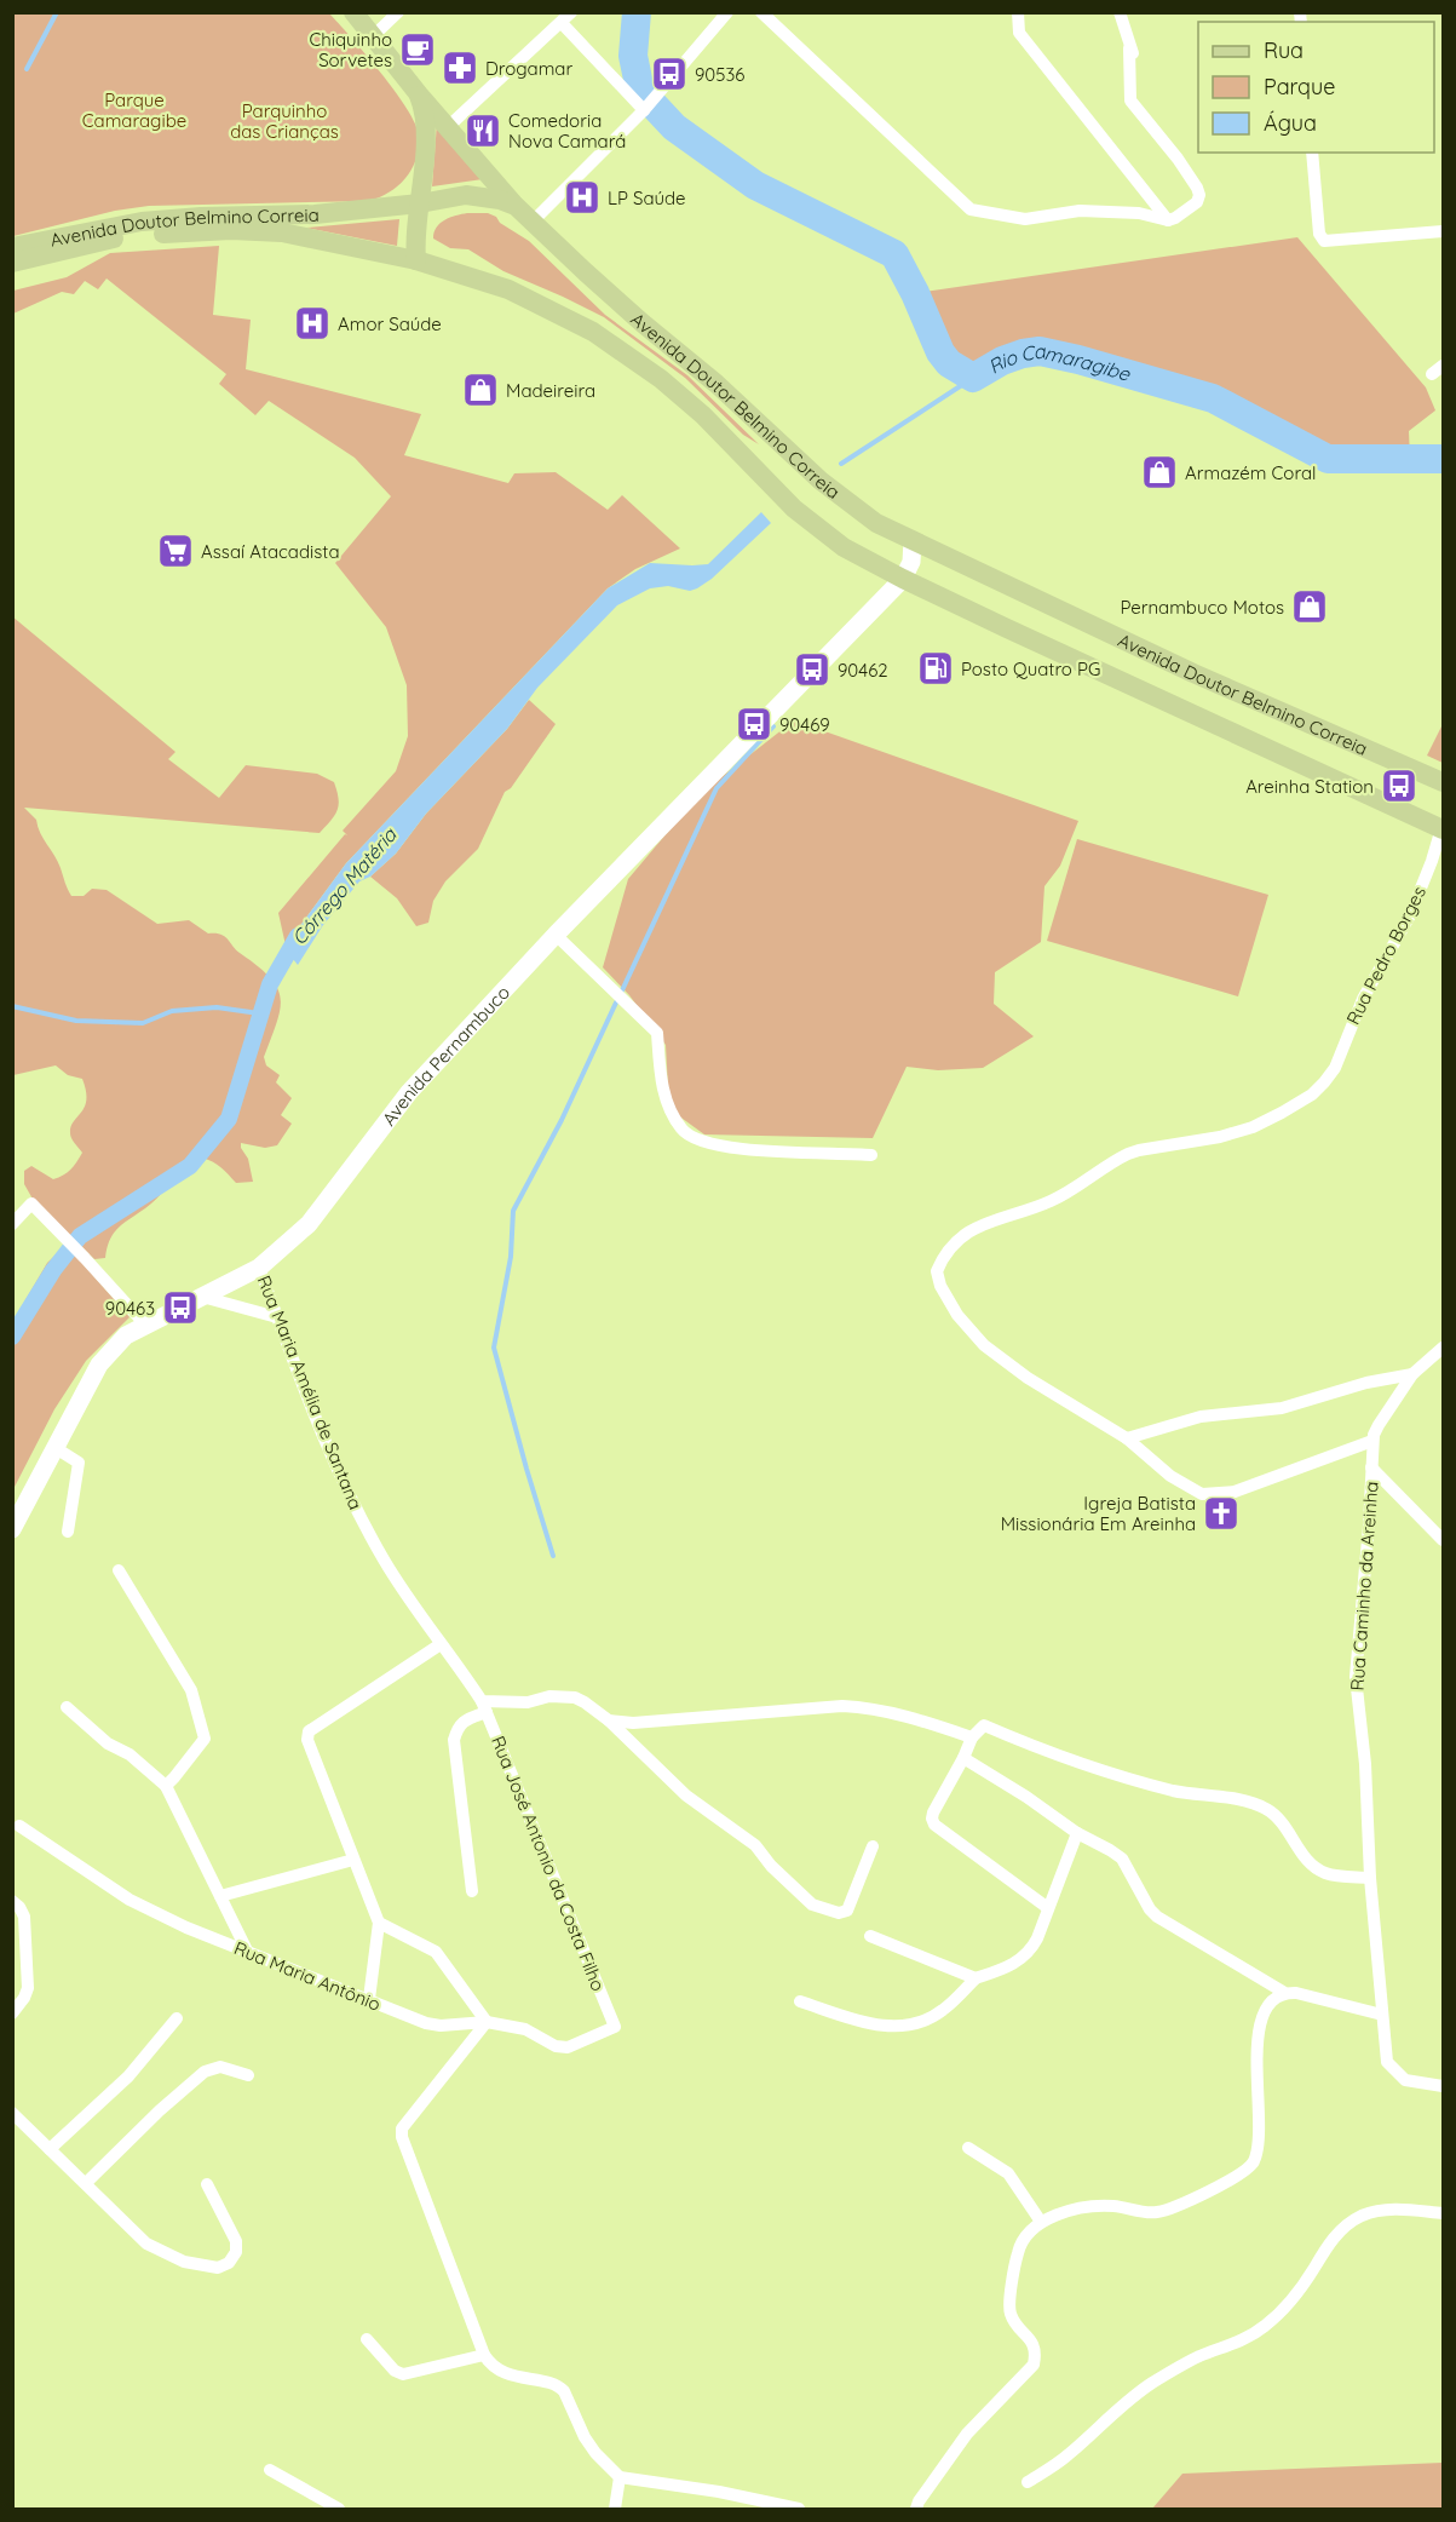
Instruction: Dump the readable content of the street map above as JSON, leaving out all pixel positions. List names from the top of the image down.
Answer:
{
  "streets": {
    "main road": ["Avenida Doutor Belmino Correia"],
    "street": [
      "Rua Pedro Borges",
      "Avenida Pernambuco",
      "Rua Maria Amélia de Santana",
      "Rua Caminho da Areinha",
      "Rua José Antonio da Costa Filho",
      "Rua Maria Antônio"
    ]
  },
  "crossings": [
    ["Avenida Doutor Belmino Correia", "Rua Pedro Borges"],
    ["Avenida Doutor Belmino Correia", "Avenida Pernambuco"],
    ["Rua Pedro Borges", "Rua Caminho da Areinha"],
    ["Avenida Pernambuco", "Rua Maria Amélia de Santana"],
    ["Rua Maria Amélia de Santana", "Rua José Antonio da Costa Filho"],
    ["Rua José Antonio da Costa Filho", "Rua Maria Antônio"]
  ],
  "water": ["Rio Camaragibe", "Córrego Matéria"],
  "parks": ["Parque Camaragibe", "Parquinho das Crianças"],
  "places": {
    "cafe": ["Chiquinho Sorvetes"],
    "pharmacy": ["Drogamar"],
    "bus stop": [
      "90536",
      "90462",
      "90469",
      "Areinha Station",
      "90463"
    ],
    "restaurant": ["Comedoria Nova Camará"],
    "hospital": ["LP Saúde", "Amor Saúde"],
    "shop": ["Madeireira", "Armazém Coral", "Pernambuco Motos"],
    "supermarket": ["Assaí Atacadista"],
    "fuel station": ["Posto Quatro PG"],
    "church": ["Igreja Batista Missionária Em Areinha"]
  },
  "legend": ["Rua", "Parque", "Água"]
}
